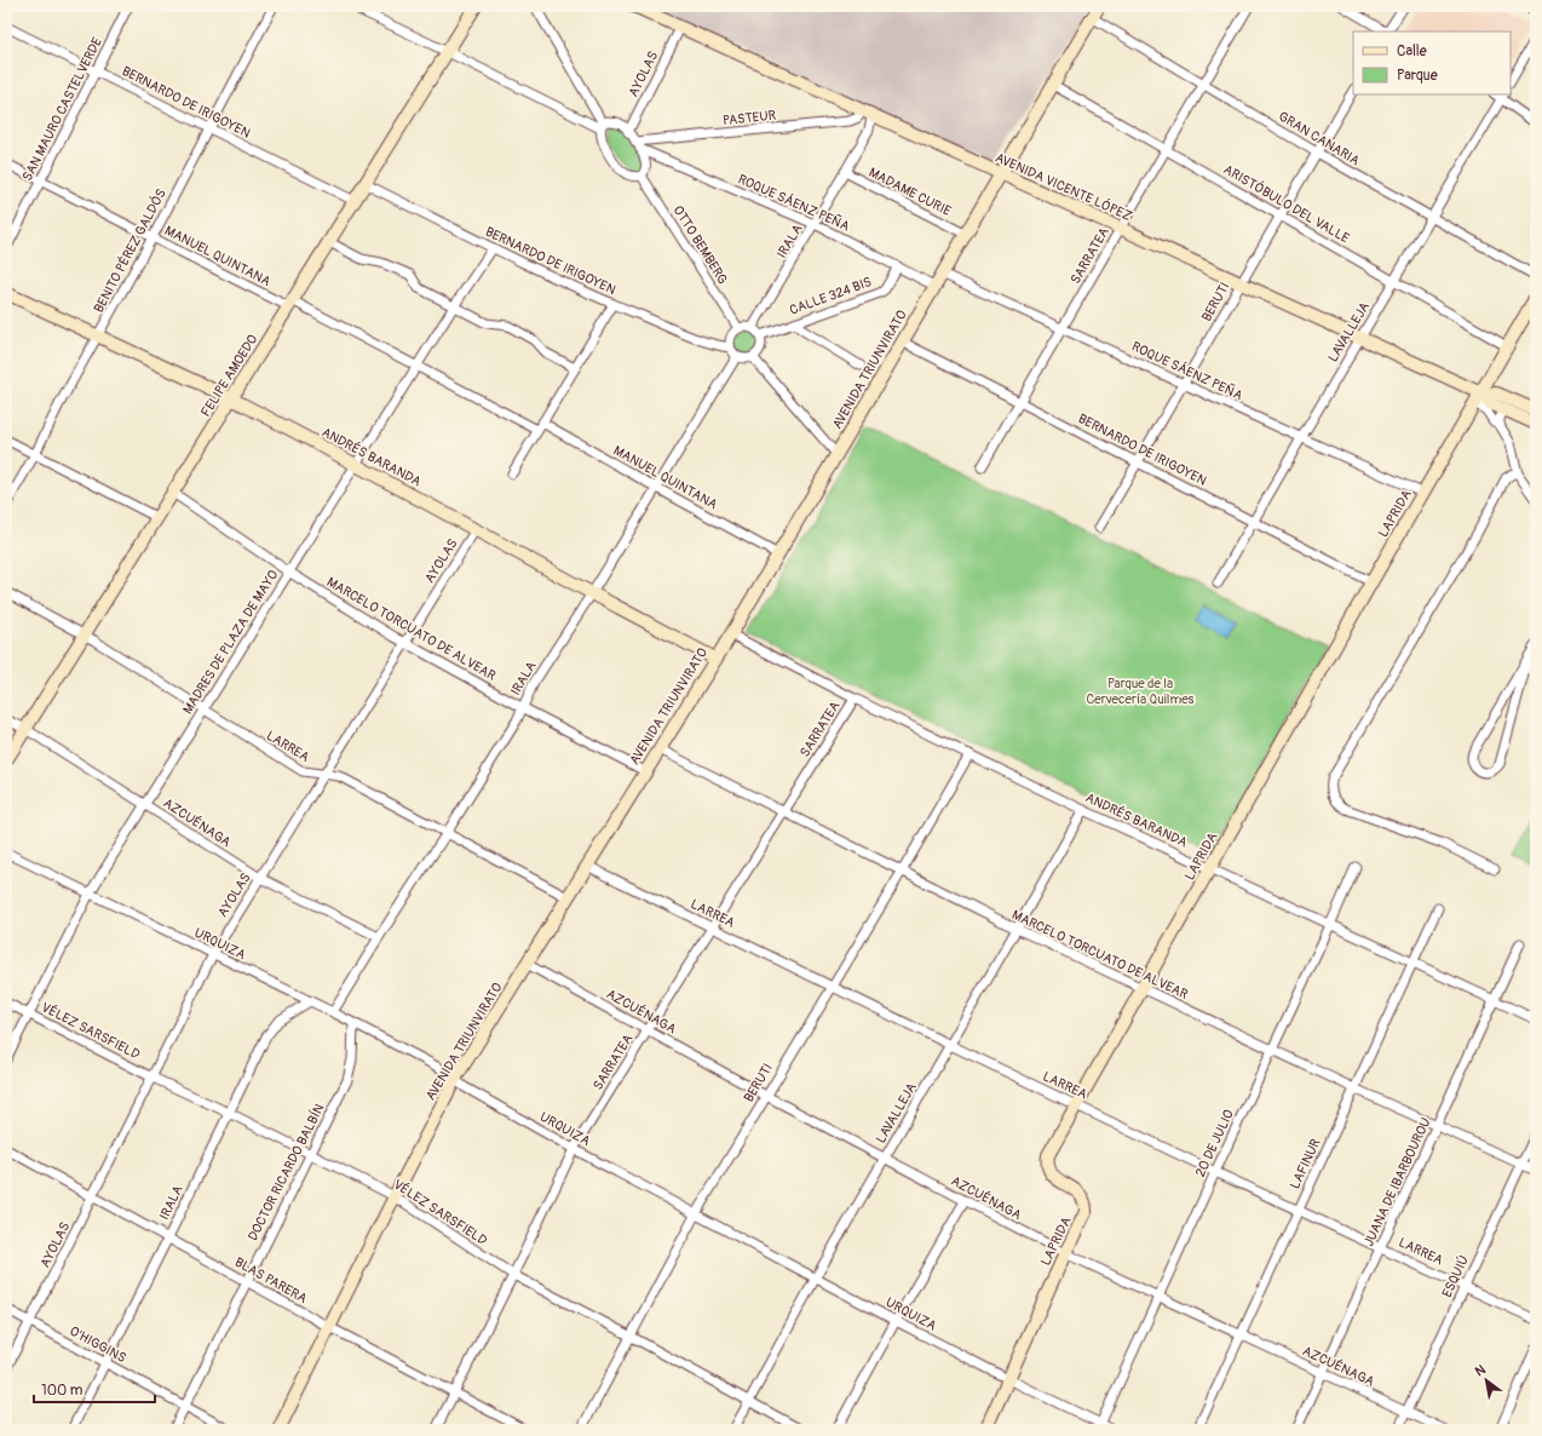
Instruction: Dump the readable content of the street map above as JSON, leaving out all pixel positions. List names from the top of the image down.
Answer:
{
  "streets": {
    "street": [
      "AYOLAS",
      "BERNARDO DE IRIGOYEN",
      "SAN MAURO CASTELVERDE",
      "PASTEUR",
      "GRAN CANARIA",
      "AVENIDA VICENTE LÓPEZ",
      "MADAME CURIE",
      "ROQUE SÁENZ PEÑA",
      "ARISTÓBULO DEL VALLE",
      "IRALA",
      "OTTO BEMBERG",
      "BENITO PÉREZ GALDÓS",
      "MANUEL QUINTANA",
      "SARRATEA",
      "CALLE 324 BIS",
      "BERUTI",
      "LAVALLEJA",
      "AVENIDA TRIUNVIRATO",
      "FELIPE AMOEDO",
      "ANDRÉS BARANDA",
      "LAPRIDA",
      "MARCELO TORCUATO DE ALVEAR",
      "MADRES DE PLAZA DE MAYO",
      "LARREA",
      "AZCUÉNAGA",
      "URQUIZA",
      "VÉLEZ SARSFIELD",
      "20 DE JULIO",
      "LAFINUR",
      "DOCTOR RICARDO BALBÍN",
      "JUANA DE IBARBOUROU",
      "ESQUIÚ",
      "BLAS PARERA",
      "O'HIGGINS"
    ]
  },
  "crossings": [
    ["AYOLAS", "AVENIDA VICENTE LÓPEZ"],
    ["AYOLAS", "ANDRÉS BARANDA"],
    ["AYOLAS", "MARCELO TORCUATO DE ALVEAR"],
    ["AYOLAS", "LARREA"],
    ["AYOLAS", "AZCUÉNAGA"],
    ["AYOLAS", "URQUIZA"],
    ["AYOLAS", "VÉLEZ SARSFIELD"],
    ["AYOLAS", "BLAS PARERA"],
    ["AYOLAS", "O'HIGGINS"],
    ["BERNARDO DE IRIGOYEN", "SAN MAURO CASTELVERDE"],
    ["BERNARDO DE IRIGOYEN", "IRALA"],
    ["BERNARDO DE IRIGOYEN", "OTTO BEMBERG"],
    ["BERNARDO DE IRIGOYEN", "BENITO PÉREZ GALDÓS"],
    ["BERNARDO DE IRIGOYEN", "SARRATEA"],
    ["BERNARDO DE IRIGOYEN", "CALLE 324 BIS"],
    ["BERNARDO DE IRIGOYEN", "BERUTI"],
    ["BERNARDO DE IRIGOYEN", "LAVALLEJA"],
    ["BERNARDO DE IRIGOYEN", "AVENIDA TRIUNVIRATO"],
    ["BERNARDO DE IRIGOYEN", "FELIPE AMOEDO"],
    ["BERNARDO DE IRIGOYEN", "LAPRIDA"],
    ["BERNARDO DE IRIGOYEN", "MADRES DE PLAZA DE MAYO"],
    ["SAN MAURO CASTELVERDE", "MANUEL QUINTANA"],
    ["PASTEUR", "AVENIDA VICENTE LÓPEZ"],
    ["PASTEUR", "ROQUE SÁENZ PEÑA"],
    ["PASTEUR", "IRALA"],
    ["GRAN CANARIA", "SARRATEA"],
    ["GRAN CANARIA", "BERUTI"],
    ["GRAN CANARIA", "LAVALLEJA"],
    ["GRAN CANARIA", "AVENIDA TRIUNVIRATO"],
    ["AVENIDA VICENTE LÓPEZ", "IRALA"],
    ["AVENIDA VICENTE LÓPEZ", "SARRATEA"],
    ["AVENIDA VICENTE LÓPEZ", "BERUTI"],
    ["AVENIDA VICENTE LÓPEZ", "LAVALLEJA"],
    ["AVENIDA VICENTE LÓPEZ", "AVENIDA TRIUNVIRATO"],
    ["AVENIDA VICENTE LÓPEZ", "LAPRIDA"],
    ["MADAME CURIE", "IRALA"],
    ["MADAME CURIE", "AVENIDA TRIUNVIRATO"],
    ["ROQUE SÁENZ PEÑA", "IRALA"],
    ["ROQUE SÁENZ PEÑA", "SARRATEA"],
    ["ROQUE SÁENZ PEÑA", "CALLE 324 BIS"],
    ["ROQUE SÁENZ PEÑA", "BERUTI"],
    ["ROQUE SÁENZ PEÑA", "LAVALLEJA"],
    ["ROQUE SÁENZ PEÑA", "AVENIDA TRIUNVIRATO"],
    ["ROQUE SÁENZ PEÑA", "LAPRIDA"],
    ["ARISTÓBULO DEL VALLE", "SARRATEA"],
    ["ARISTÓBULO DEL VALLE", "BERUTI"],
    ["ARISTÓBULO DEL VALLE", "LAVALLEJA"],
    ["ARISTÓBULO DEL VALLE", "AVENIDA TRIUNVIRATO"],
    ["ARISTÓBULO DEL VALLE", "LAPRIDA"],
    ["IRALA", "OTTO BEMBERG"],
    ["IRALA", "MANUEL QUINTANA"],
    ["IRALA", "CALLE 324 BIS"],
    ["IRALA", "ANDRÉS BARANDA"],
    ["IRALA", "MARCELO TORCUATO DE ALVEAR"],
    ["IRALA", "LARREA"],
    ["IRALA", "AZCUÉNAGA"],
    ["IRALA", "URQUIZA"],
    ["IRALA", "VÉLEZ SARSFIELD"],
    ["IRALA", "BLAS PARERA"],
    ["IRALA", "O'HIGGINS"],
    ["OTTO BEMBERG", "CALLE 324 BIS"],
    ["BENITO PÉREZ GALDÓS", "MANUEL QUINTANA"],
    ["BENITO PÉREZ GALDÓS", "ANDRÉS BARANDA"],
    ["MANUEL QUINTANA", "AVENIDA TRIUNVIRATO"],
    ["MANUEL QUINTANA", "FELIPE AMOEDO"],
    ["MANUEL QUINTANA", "MADRES DE PLAZA DE MAYO"],
    ["SARRATEA", "ANDRÉS BARANDA"],
    ["SARRATEA", "MARCELO TORCUATO DE ALVEAR"],
    ["SARRATEA", "LARREA"],
    ["SARRATEA", "AZCUÉNAGA"],
    ["SARRATEA", "URQUIZA"],
    ["SARRATEA", "VÉLEZ SARSFIELD"],
    ["SARRATEA", "BLAS PARERA"],
    ["BERUTI", "ANDRÉS BARANDA"],
    ["BERUTI", "MARCELO TORCUATO DE ALVEAR"],
    ["BERUTI", "LARREA"],
    ["BERUTI", "AZCUÉNAGA"],
    ["BERUTI", "URQUIZA"],
    ["BERUTI", "VÉLEZ SARSFIELD"],
    ["LAVALLEJA", "ANDRÉS BARANDA"],
    ["LAVALLEJA", "MARCELO TORCUATO DE ALVEAR"],
    ["LAVALLEJA", "LARREA"],
    ["LAVALLEJA", "AZCUÉNAGA"],
    ["LAVALLEJA", "URQUIZA"],
    ["LAVALLEJA", "VÉLEZ SARSFIELD"],
    ["AVENIDA TRIUNVIRATO", "ANDRÉS BARANDA"],
    ["AVENIDA TRIUNVIRATO", "MARCELO TORCUATO DE ALVEAR"],
    ["AVENIDA TRIUNVIRATO", "LARREA"],
    ["AVENIDA TRIUNVIRATO", "AZCUÉNAGA"],
    ["AVENIDA TRIUNVIRATO", "URQUIZA"],
    ["AVENIDA TRIUNVIRATO", "VÉLEZ SARSFIELD"],
    ["AVENIDA TRIUNVIRATO", "BLAS PARERA"],
    ["FELIPE AMOEDO", "ANDRÉS BARANDA"],
    ["FELIPE AMOEDO", "MARCELO TORCUATO DE ALVEAR"],
    ["FELIPE AMOEDO", "LARREA"],
    ["FELIPE AMOEDO", "AZCUÉNAGA"],
    ["ANDRÉS BARANDA", "LAPRIDA"],
    ["ANDRÉS BARANDA", "MADRES DE PLAZA DE MAYO"],
    ["ANDRÉS BARANDA", "20 DE JULIO"],
    ["ANDRÉS BARANDA", "LAFINUR"],
    ["ANDRÉS BARANDA", "JUANA DE IBARBOUROU"],
    ["LAPRIDA", "MARCELO TORCUATO DE ALVEAR"],
    ["LAPRIDA", "LARREA"],
    ["LAPRIDA", "AZCUÉNAGA"],
    ["LAPRIDA", "URQUIZA"],
    ["MARCELO TORCUATO DE ALVEAR", "MADRES DE PLAZA DE MAYO"],
    ["MARCELO TORCUATO DE ALVEAR", "20 DE JULIO"],
    ["MARCELO TORCUATO DE ALVEAR", "LAFINUR"],
    ["MARCELO TORCUATO DE ALVEAR", "JUANA DE IBARBOUROU"],
    ["MARCELO TORCUATO DE ALVEAR", "ESQUIÚ"],
    ["MADRES DE PLAZA DE MAYO", "LARREA"],
    ["MADRES DE PLAZA DE MAYO", "AZCUÉNAGA"],
    ["MADRES DE PLAZA DE MAYO", "URQUIZA"],
    ["MADRES DE PLAZA DE MAYO", "VÉLEZ SARSFIELD"],
    ["LARREA", "20 DE JULIO"],
    ["LARREA", "LAFINUR"],
    ["LARREA", "JUANA DE IBARBOUROU"],
    ["LARREA", "ESQUIÚ"],
    ["AZCUÉNAGA", "20 DE JULIO"],
    ["AZCUÉNAGA", "LAFINUR"],
    ["AZCUÉNAGA", "JUANA DE IBARBOUROU"],
    ["AZCUÉNAGA", "ESQUIÚ"],
    ["URQUIZA", "20 DE JULIO"],
    ["URQUIZA", "DOCTOR RICARDO BALBÍN"],
    ["VÉLEZ SARSFIELD", "DOCTOR RICARDO BALBÍN"],
    ["DOCTOR RICARDO BALBÍN", "BLAS PARERA"],
    ["DOCTOR RICARDO BALBÍN", "O'HIGGINS"]
  ],
  "parks": ["Parque de la Cervecería Quilmes"],
  "legend": ["Calle", "Parque"],
  "scale_bar": "100 m",
  "north": "top left"
}
